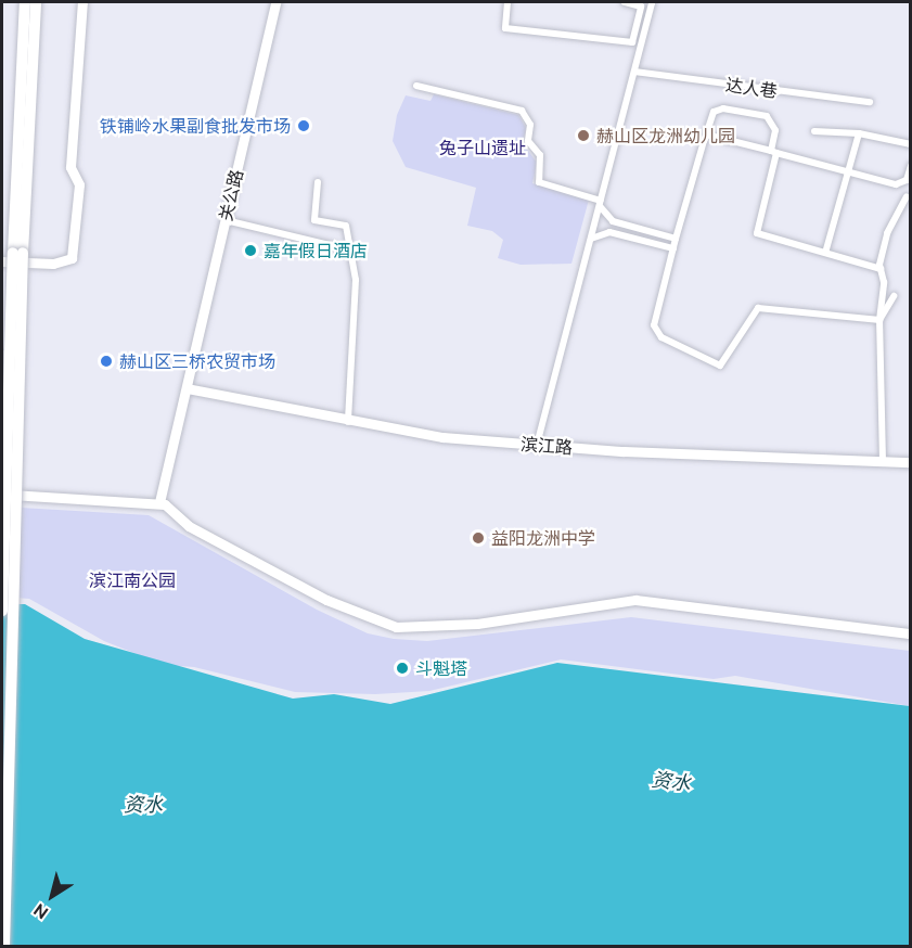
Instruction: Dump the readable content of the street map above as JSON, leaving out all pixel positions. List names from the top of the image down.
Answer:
{
  "streets": {
    "street": ["达人巷", "关公路", "滨江路"]
  },
  "crossings": [
    ["关公路", "滨江路"]
  ],
  "water": ["资水"],
  "parks": ["兔子山遗址", "滨江南公园"],
  "places": [
    "铁铺岭水果副食批发市场",
    "赫山区龙洲幼儿园",
    "嘉年假日酒店",
    "赫山区三桥农贸市场",
    "益阳龙洲中学",
    "斗魁塔"
  ],
  "north": "bottom left"
}
